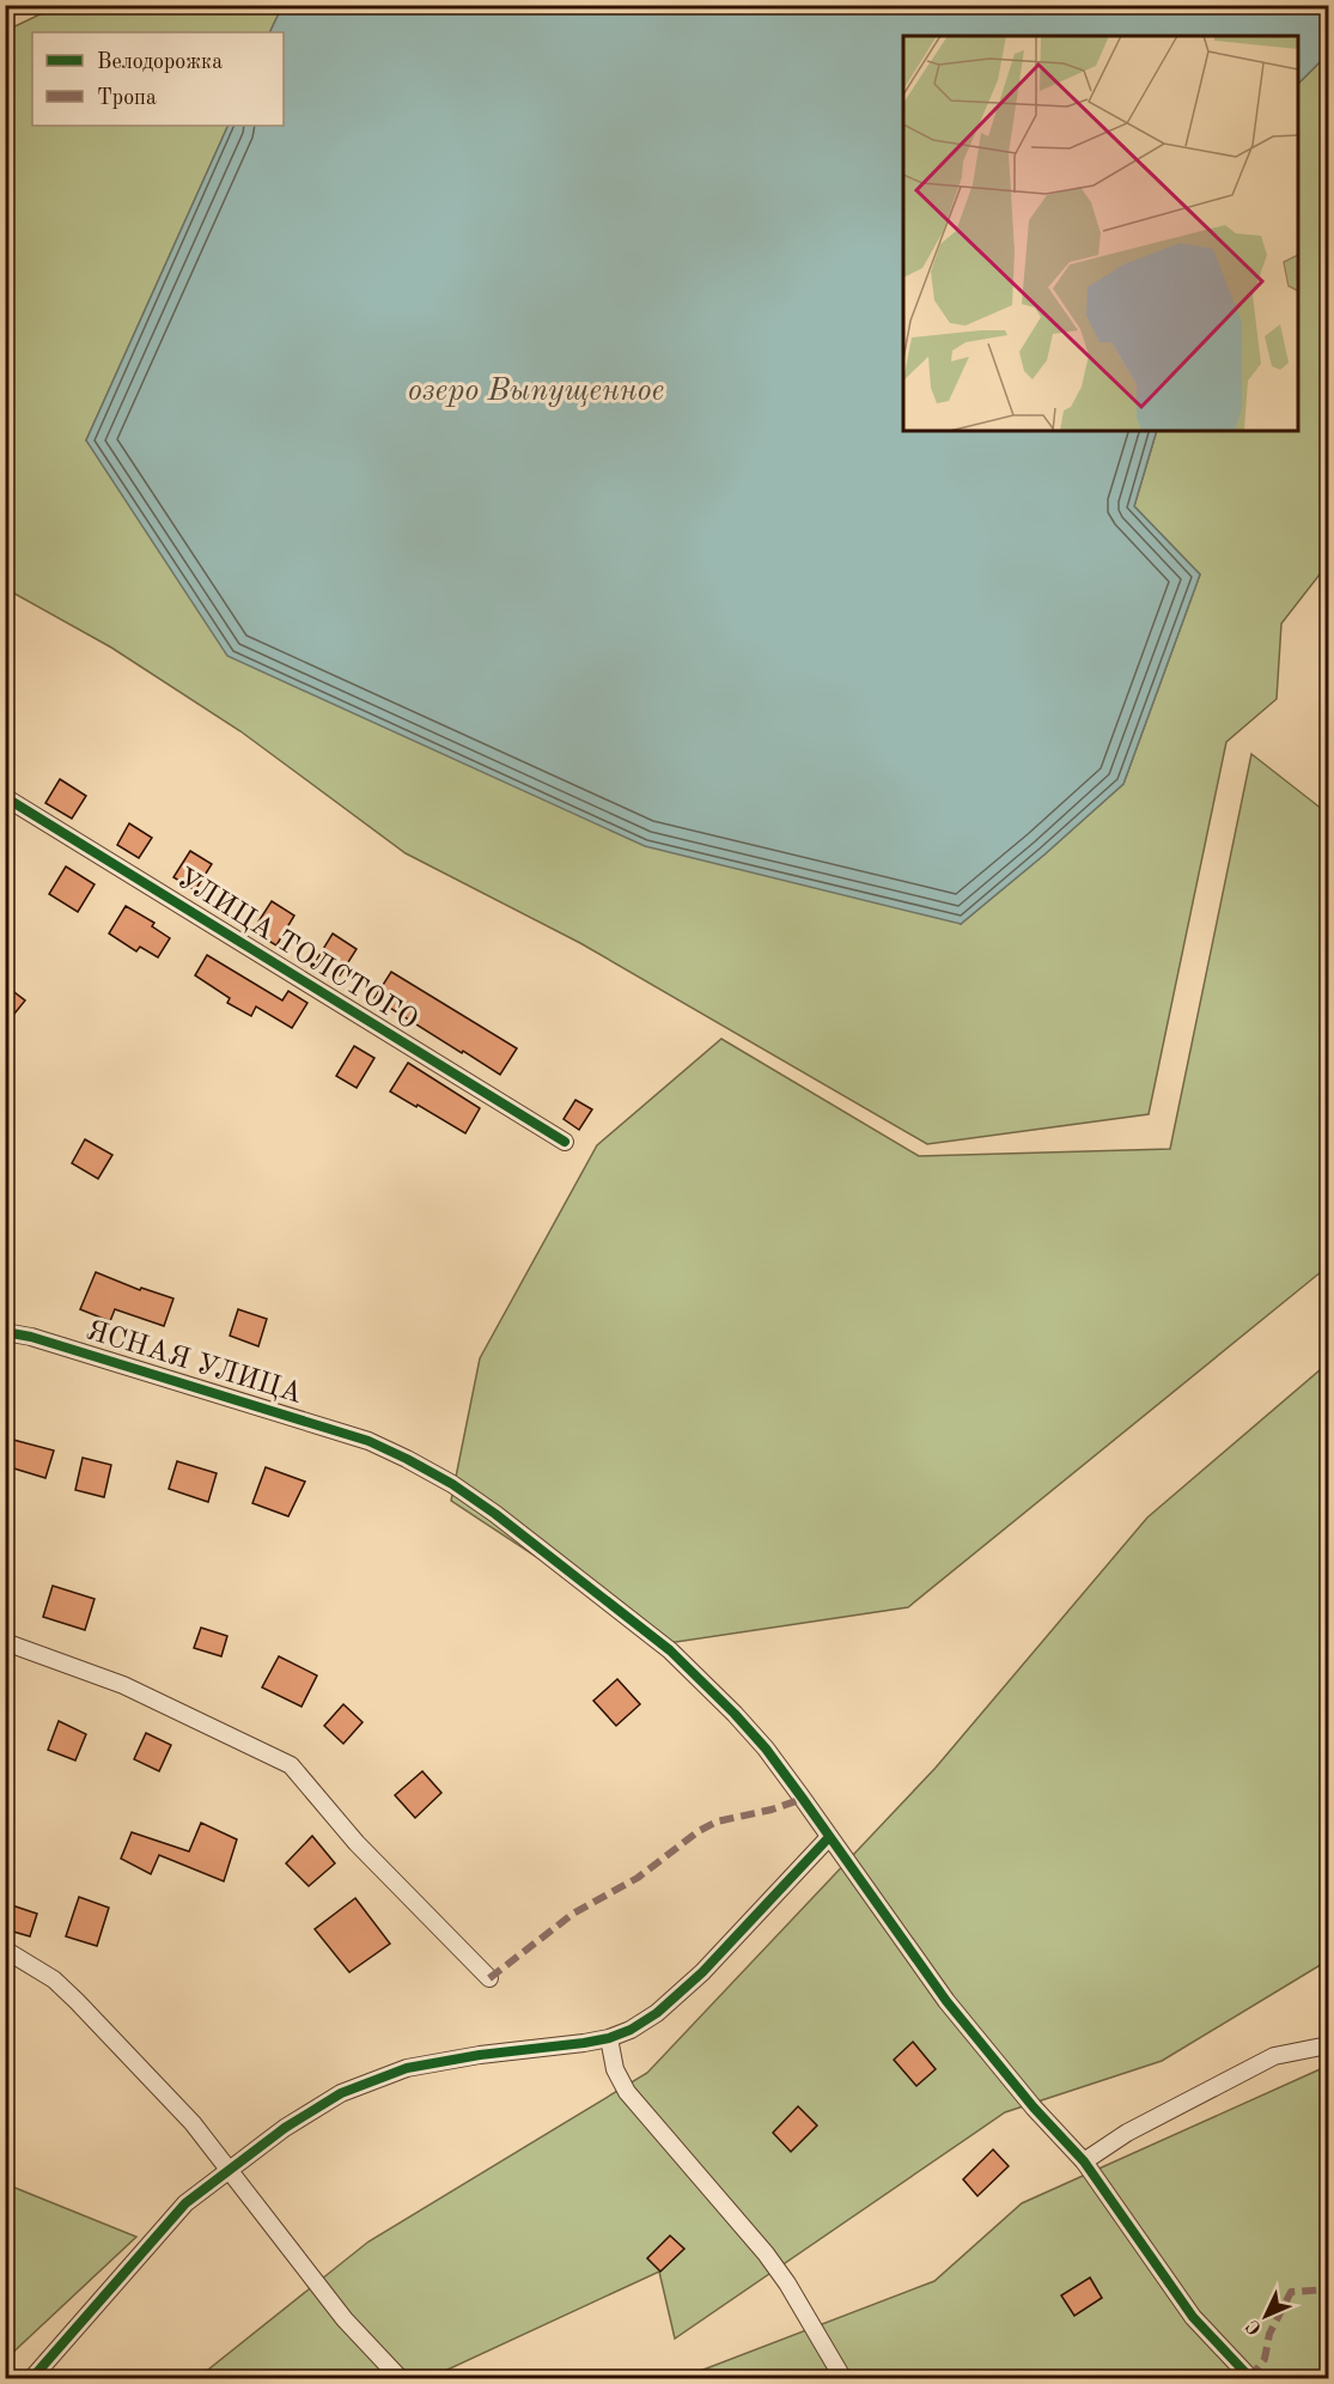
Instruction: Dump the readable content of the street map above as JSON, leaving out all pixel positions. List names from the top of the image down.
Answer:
{
  "streets": {
    "street": ["УЛИЦА ТОЛСТОГО", "ЯСНАЯ УЛИЦА"]
  },
  "water": ["озеро Выпущенное"],
  "legend": ["Велодорожка", "Тропа"],
  "north": "bottom left"
}
